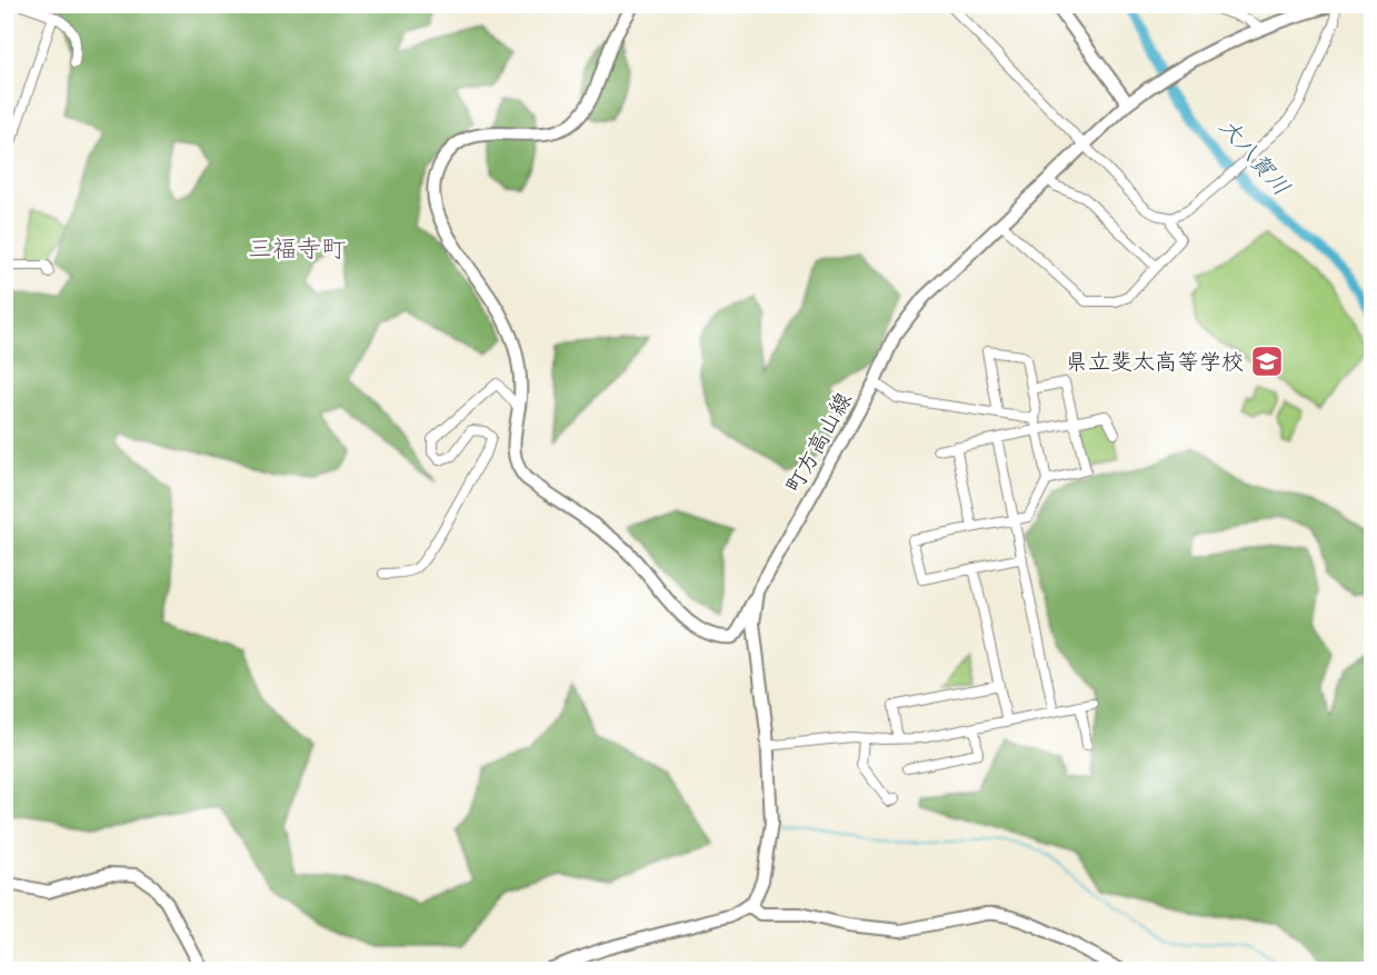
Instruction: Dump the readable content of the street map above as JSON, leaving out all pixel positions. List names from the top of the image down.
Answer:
{
  "streets": {
    "street": ["町方高山線"]
  },
  "districts": ["三福寺町"],
  "water": ["大八賀川"],
  "places": {
    "school or university": ["県立斐太高等学校"]
  }
}
